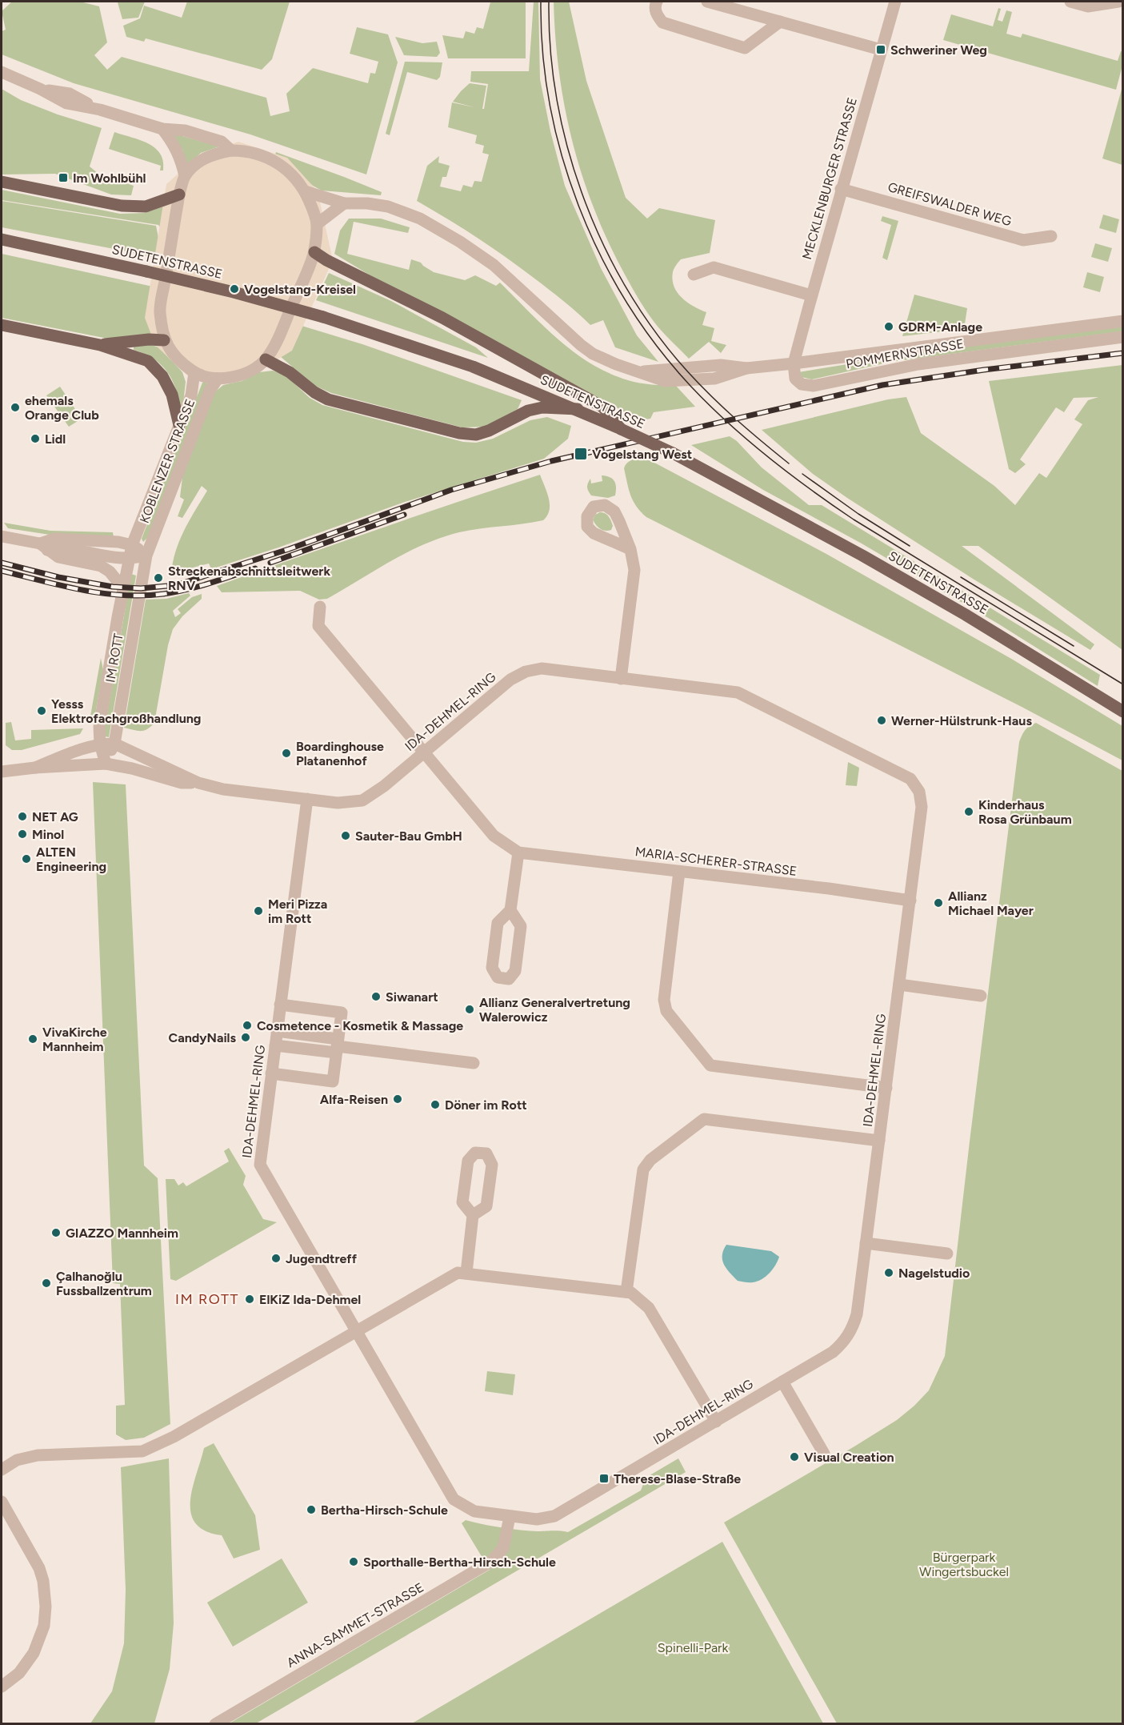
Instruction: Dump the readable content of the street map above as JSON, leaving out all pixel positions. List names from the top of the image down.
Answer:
{
  "streets": {
    "main road": ["SUDETENSTRASSE"],
    "street": [
      "MECKLENBURGER STRASSE",
      "GREIFSWALDER WEG",
      "POMMERNSTRASSE",
      "KOBLENZER STRASSE",
      "IM ROTT",
      "IDA-DEHMEL-RING",
      "MARIA-SCHERER-STRASSE",
      "ANNA-SAMMET-STRASSE"
    ]
  },
  "crossings": [
    ["MECKLENBURGER STRASSE", "GREIFSWALDER WEG"],
    ["MECKLENBURGER STRASSE", "POMMERNSTRASSE"],
    ["KOBLENZER STRASSE", "IM ROTT"],
    ["IM ROTT", "IDA-DEHMEL-RING"],
    ["IDA-DEHMEL-RING", "MARIA-SCHERER-STRASSE"],
    ["IDA-DEHMEL-RING", "ANNA-SAMMET-STRASSE"]
  ],
  "districts": ["IM ROTT"],
  "parks": ["Bürgerpark Wingertsbuckel", "Spinelli-Park"],
  "places": {
    "transit": [
      "Schweriner Weg",
      "Im Wohlbühl",
      "Vogelstang West",
      "Therese-Blase-Straße"
    ],
    "other": [
      "Vogelstang-Kreisel",
      "GDRM-Anlage",
      "ehemals Orange Club",
      "Lidl",
      "Streckenabschnittsleitwerk RNV",
      "Yesss Elektrofachgroßhandlung",
      "Werner-Hülstrunk-Haus",
      "Boardinghouse Platanenhof",
      "Kinderhaus Rosa Grünbaum",
      "NET AG",
      "Minol",
      "Sauter-Bau GmbH",
      "ALTEN Engineering",
      "Allianz Michael Mayer",
      "Meri Pizza im Rott",
      "Siwanart",
      "Allianz Generalvertretung Walerowicz",
      "Cosmetence - Kosmetik & Massage",
      "CandyNails",
      "VivaKirche Mannheim",
      "Alfa-Reisen",
      "Döner im Rott",
      "GIAZZO Mannheim",
      "Jugendtreff",
      "Nagelstudio",
      "Çalhanoğlu Fussballzentrum",
      "ElKiZ Ida-Dehmel",
      "Visual Creation",
      "Bertha-Hirsch-Schule",
      "Sporthalle-Bertha-Hirsch-Schule"
    ]
  }
}
